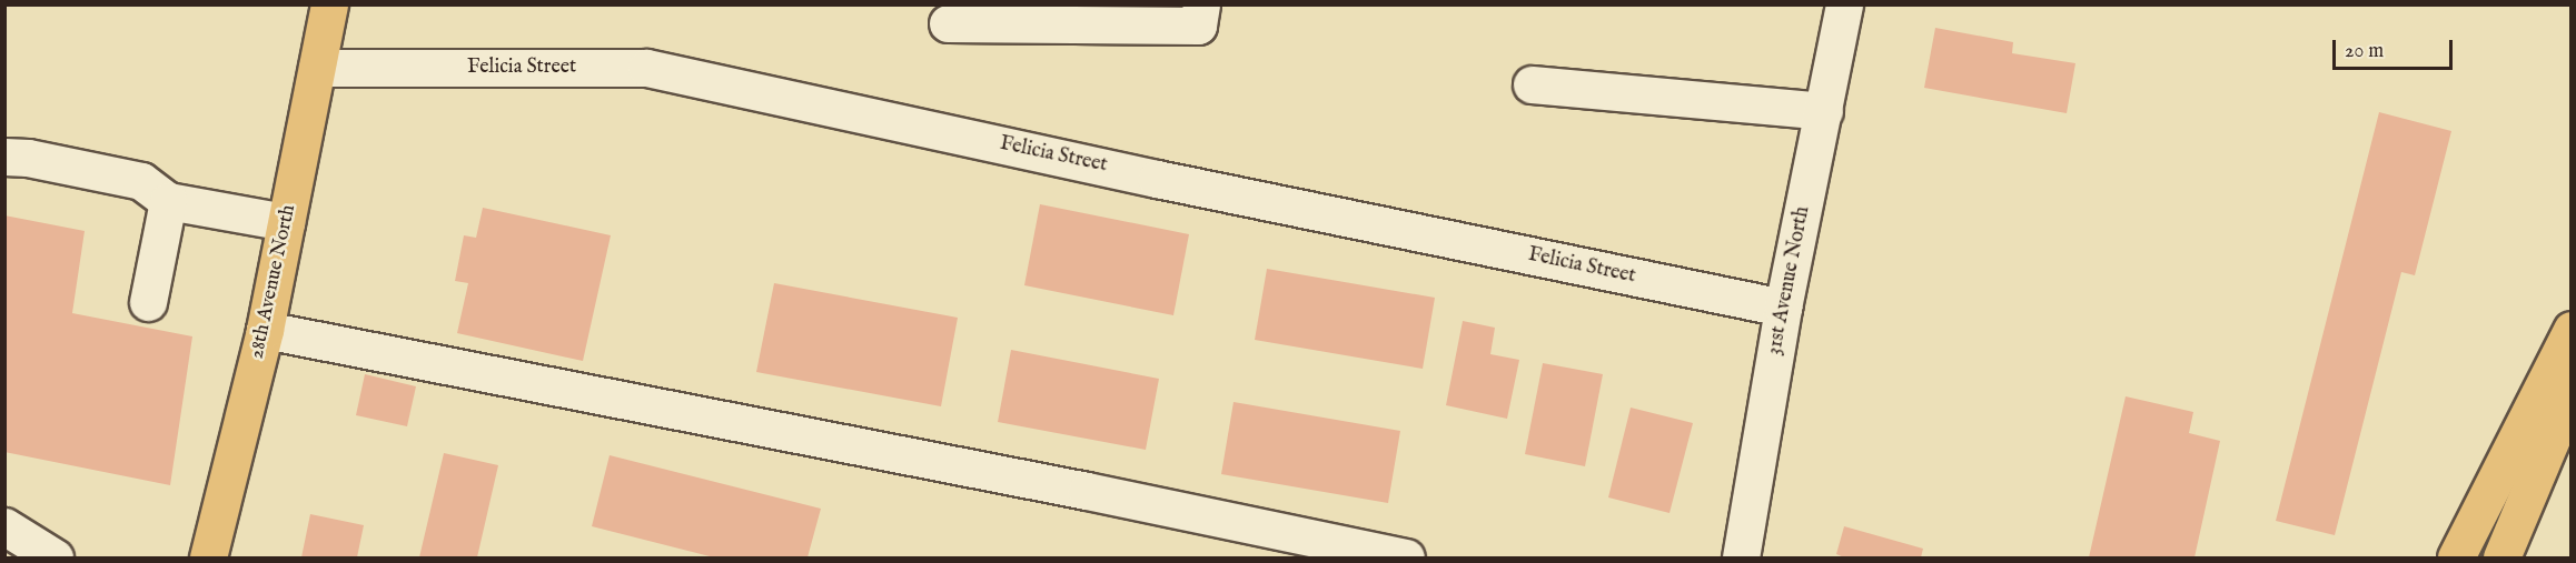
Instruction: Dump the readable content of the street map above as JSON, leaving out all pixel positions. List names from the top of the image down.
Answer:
{
  "streets": {
    "main road": ["28th Avenue North"],
    "street": ["Felicia Street", "31st Avenue North"]
  },
  "crossings": [
    ["Felicia Street", "31st Avenue North"],
    ["Felicia Street", "28th Avenue North"]
  ],
  "scale_bar": "20 m"
}
